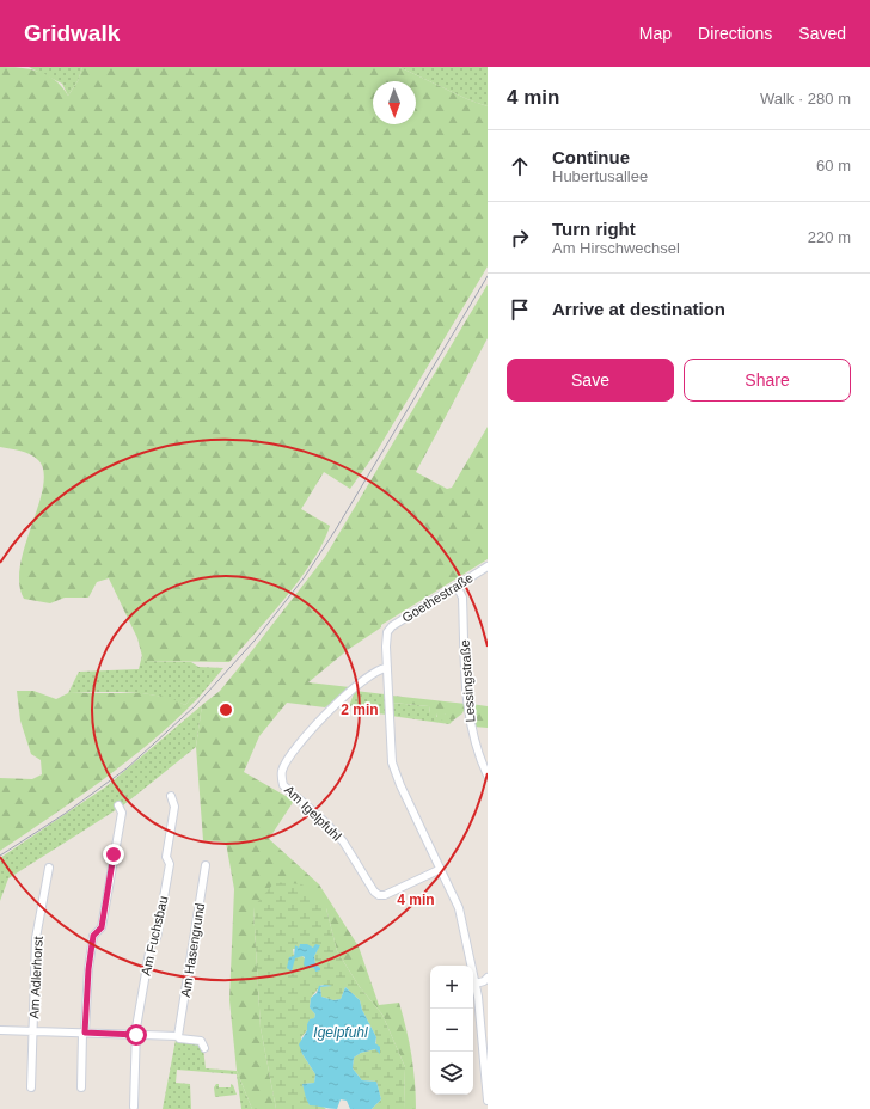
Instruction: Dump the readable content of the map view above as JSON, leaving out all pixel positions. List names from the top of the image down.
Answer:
{
  "streets": {
    "street": [
      "Goethestraße",
      "Lessingstraße",
      "Am Igelpfuhl",
      "Am Fuchsbau",
      "Am Hasengrund",
      "Am Adlerhorst"
    ]
  },
  "crossings": [
    ["Goethestraße", "Lessingstraße"],
    ["Goethestraße", "Am Igelpfuhl"]
  ],
  "water": ["Igelpfuhl"],
  "north": "bottom",
  "page": {
    "header": "Gridwalk",
    "nav": ["Map", "Directions", "Saved"],
    "heading": ["4 min", "Walk · 280 m"],
    "list": [
      ["Continue", "Hubertusallee", "60 m"],
      ["Turn right", "Am Hirschwechsel", "220 m"],
      "Arrive at destination"
    ],
    "buttons": ["Save", "Share"],
    "map_buttons": ["+", "−"]
  },
  "rings": ["2 min", "4 min"]
}
